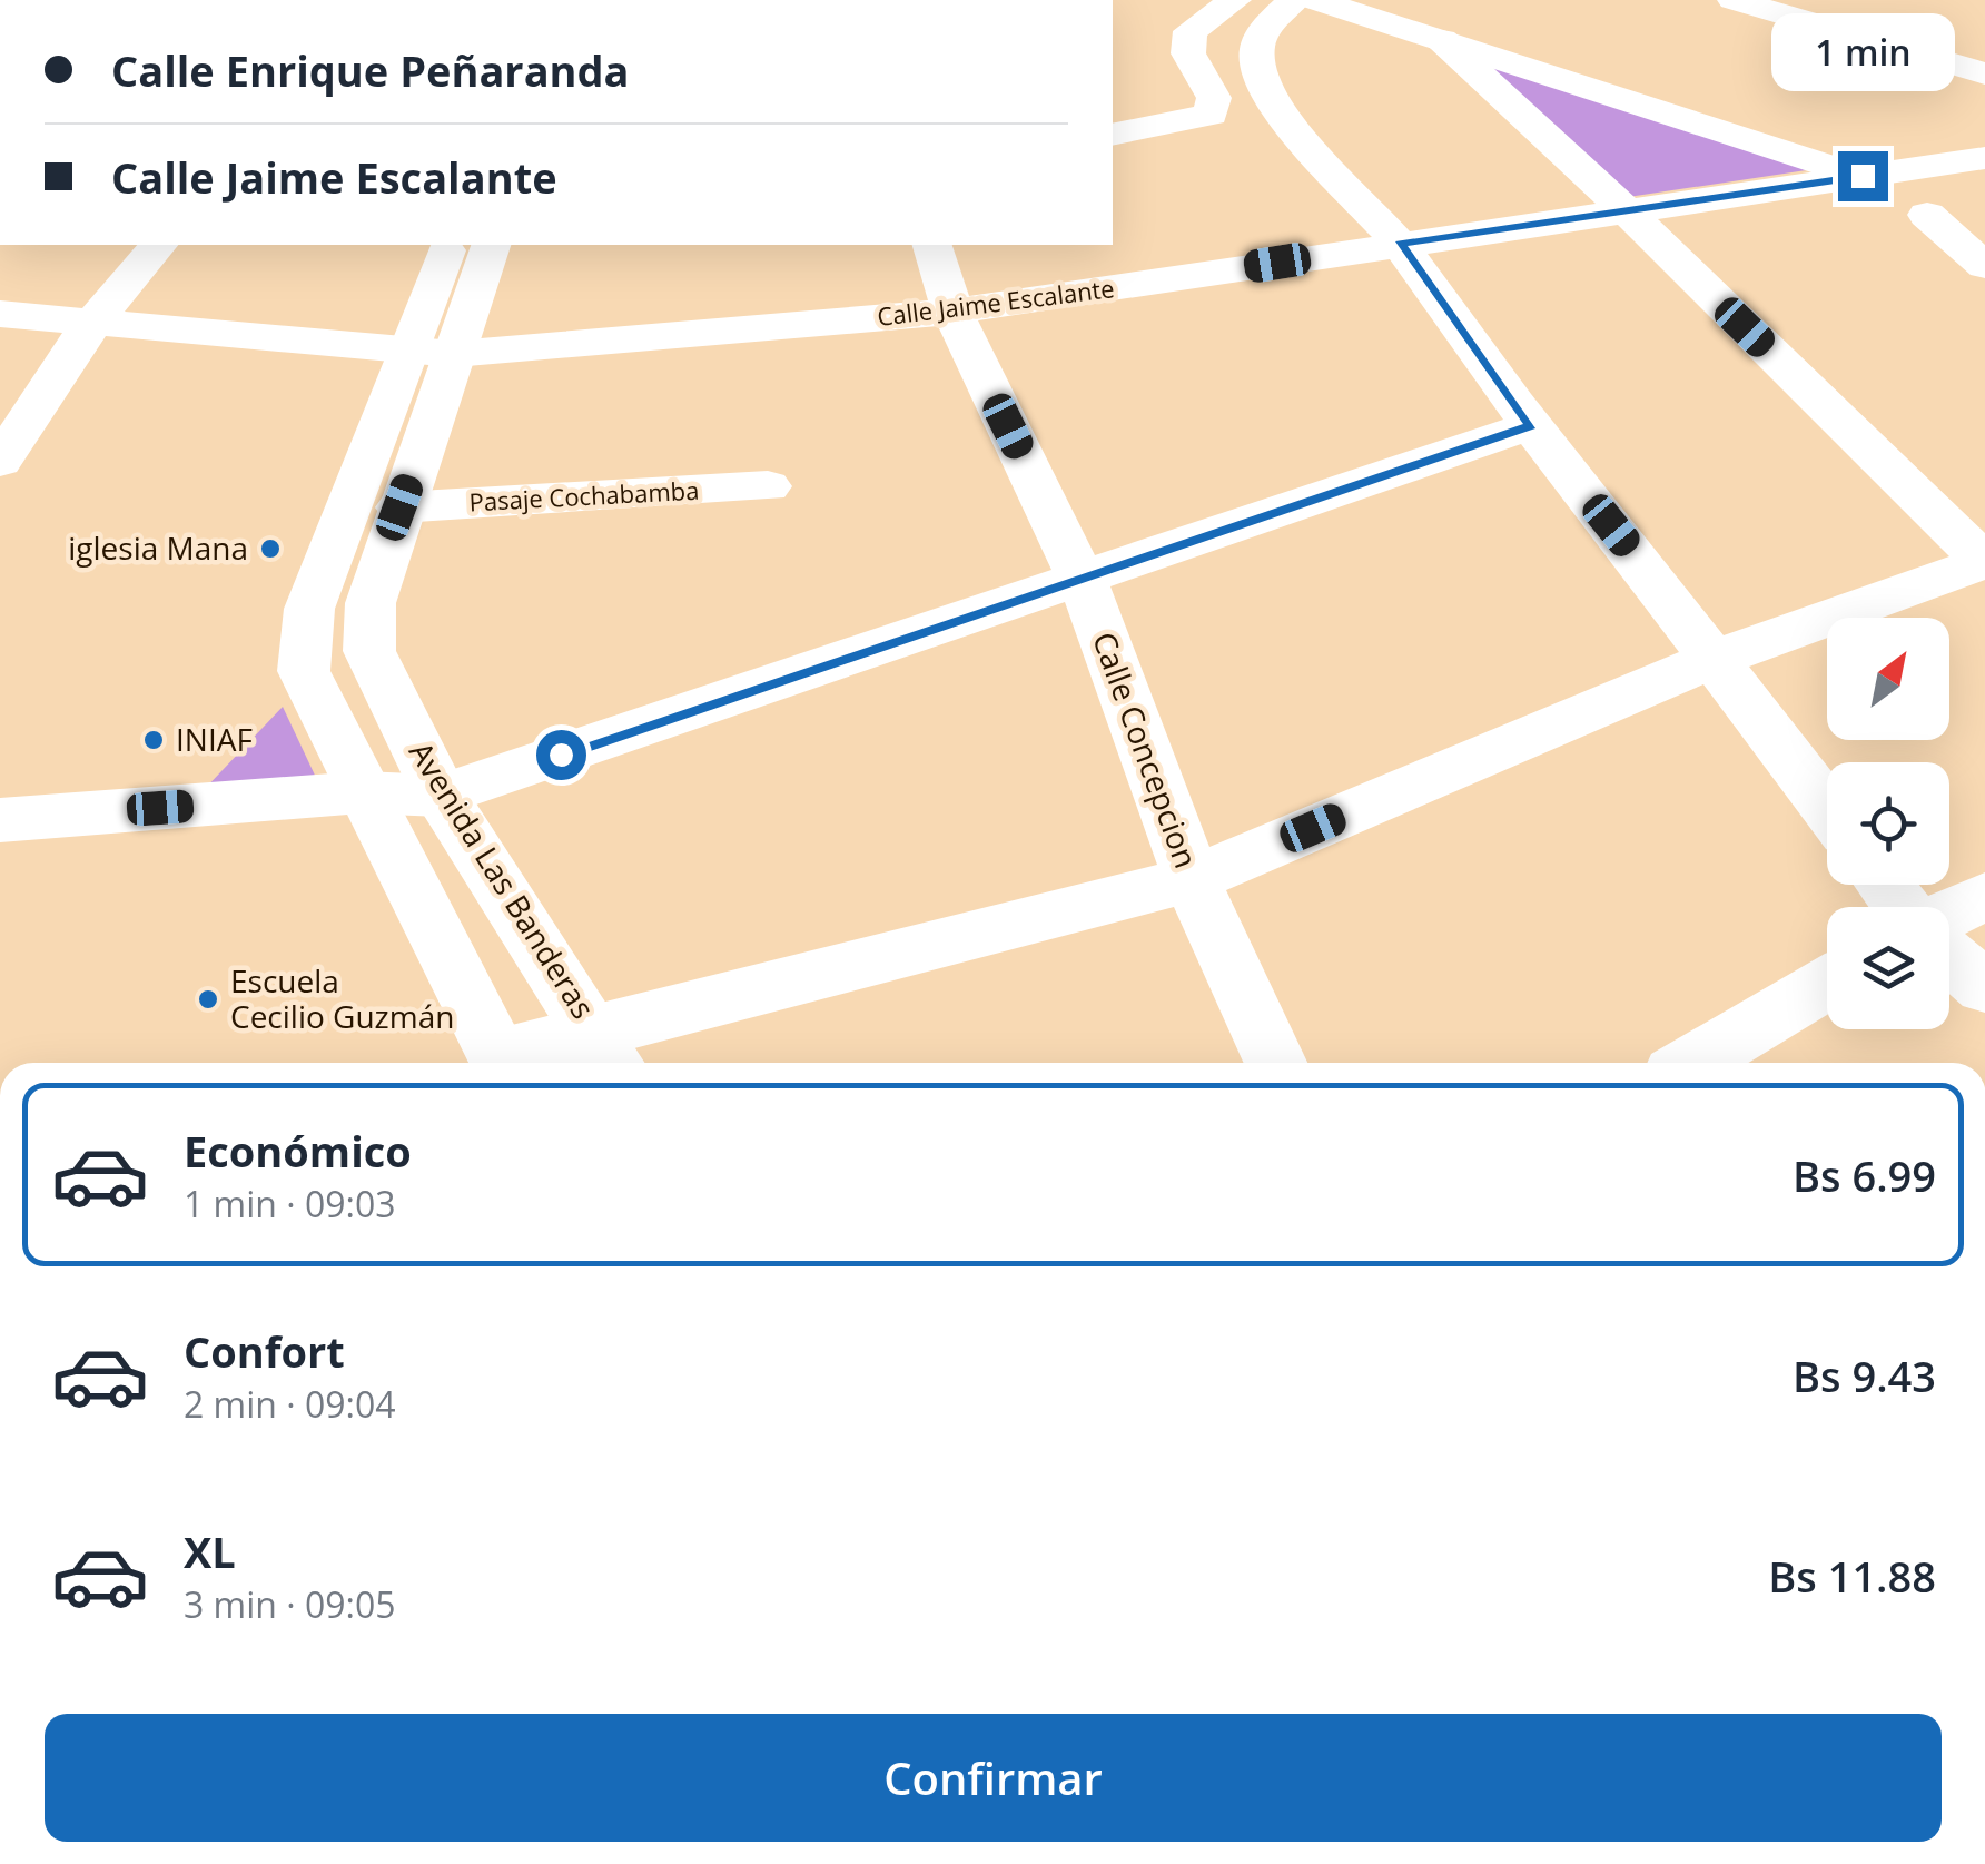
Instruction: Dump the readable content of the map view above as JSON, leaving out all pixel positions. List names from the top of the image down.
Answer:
{
  "streets": {
    "street": [
      "Calle Jaime Escalante",
      "Pasaje Cochabamba",
      "Calle Concepcion",
      "Avenida Las Banderas"
    ]
  },
  "crossings": [
    ["Calle Jaime Escalante", "Calle Concepcion"],
    ["Calle Jaime Escalante", "Avenida Las Banderas"],
    ["Pasaje Cochabamba", "Avenida Las Banderas"]
  ],
  "places": ["iglesia Mana", "INIAF", "Escuela Cecilio Guzmán"],
  "north": "top right",
  "page": {
    "banner": ["Calle Enrique Peñaranda", "Calle Jaime Escalante"],
    "bubble": "1 min",
    "list": [
      {
        "name": "Económico",
        "note": "1 min · 09:03",
        "value": "Bs 6.99"
      },
      {
        "name": "Confort",
        "note": "2 min · 09:04",
        "value": "Bs 9.43"
      },
      {
        "name": "XL",
        "note": "3 min · 09:05",
        "value": "Bs 11.88"
      }
    ],
    "buttons": "Confirmar"
  }
}
